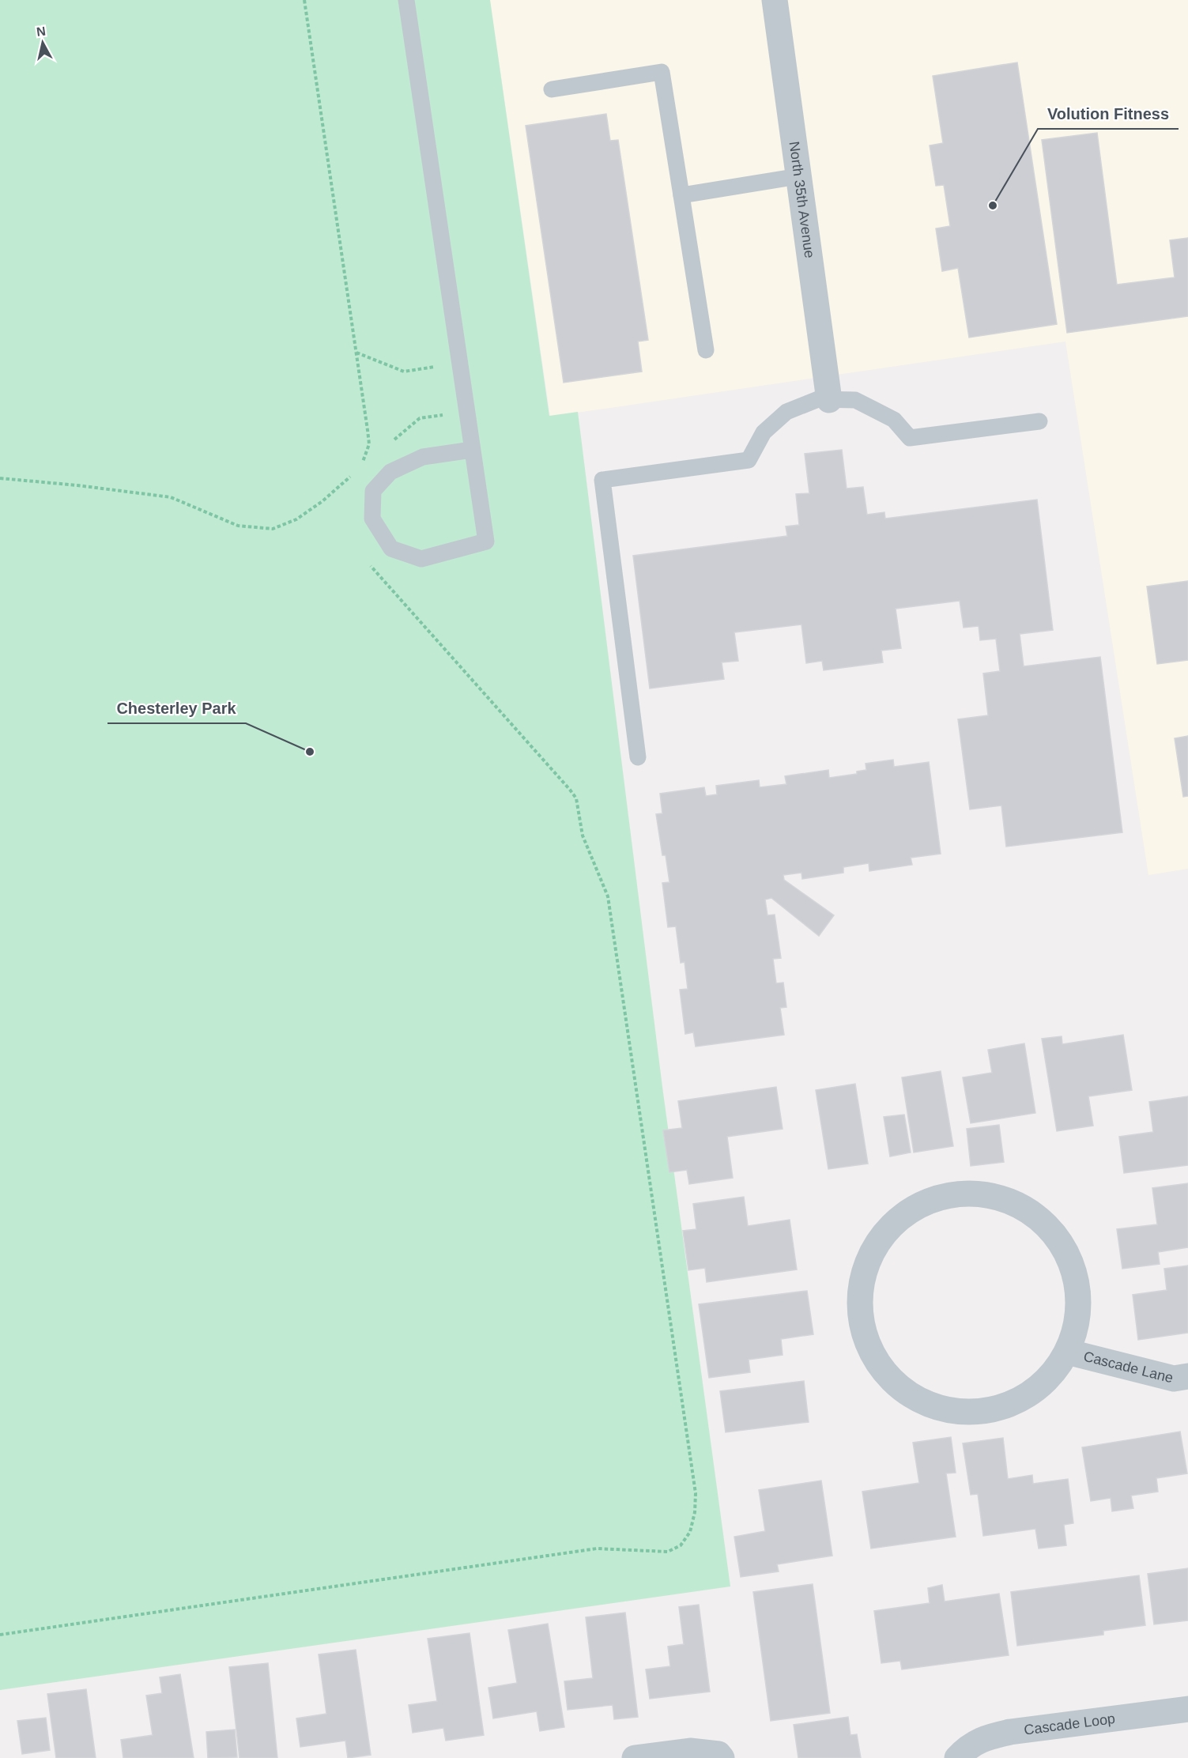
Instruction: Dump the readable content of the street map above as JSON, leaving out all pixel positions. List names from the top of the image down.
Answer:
{
  "streets": {
    "street": ["North 35th Avenue", "Cascade Lane", "Cascade Loop"]
  },
  "places": ["Volution Fitness", "Chesterley Park"],
  "north": "top"
}
